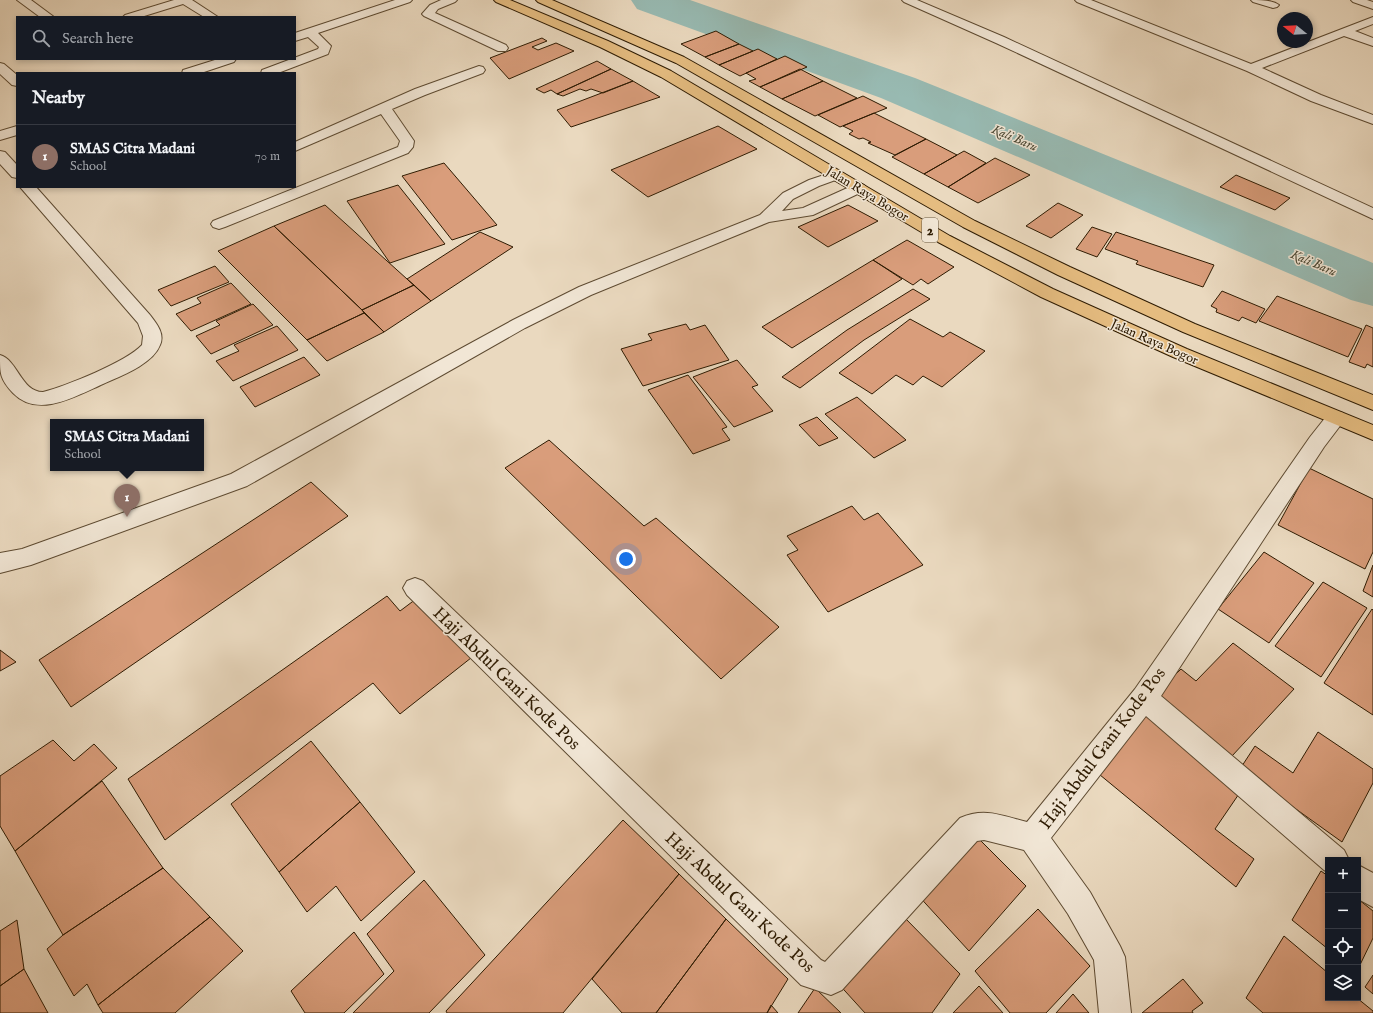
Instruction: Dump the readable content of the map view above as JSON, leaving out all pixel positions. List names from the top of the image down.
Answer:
{
  "streets": {
    "highway": ["Jalan Raya Bogor", "2"],
    "street": ["Haji Abdul Gani Kode Pos"]
  },
  "crossings": [
    ["Jalan Raya Bogor", "Haji Abdul Gani Kode Pos"]
  ],
  "water": ["Kali Baru"],
  "north": "left",
  "page": {
    "search": "Search here",
    "heading": "Nearby",
    "list": [
      {
        "mark": "1",
        "name": "SMAS Citra Madani",
        "note": "School",
        "value": "70 m"
      }
    ],
    "popup": ["SMAS Citra Madani", "School"],
    "pins": "1",
    "map_buttons": ["+", "−"]
  }
}
